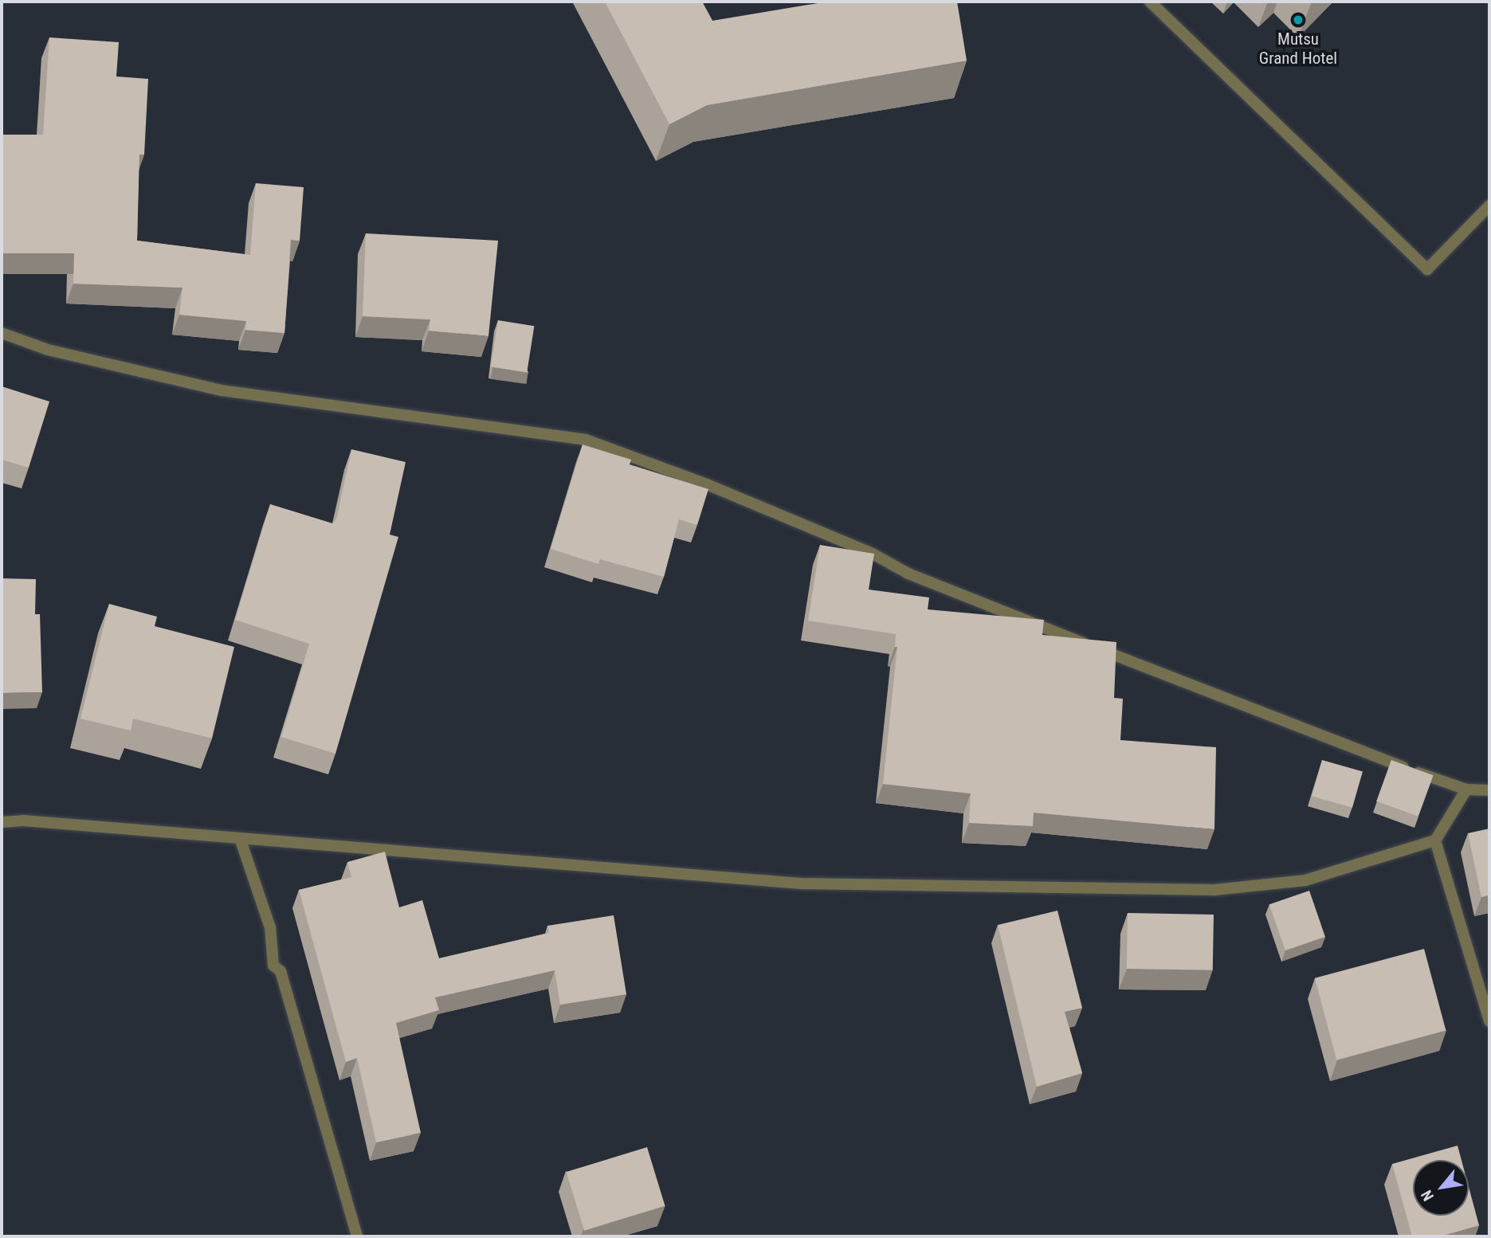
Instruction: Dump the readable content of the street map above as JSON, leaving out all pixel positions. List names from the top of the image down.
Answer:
{
  "places": ["Mutsu Grand Hotel"],
  "north": "bottom left"
}
